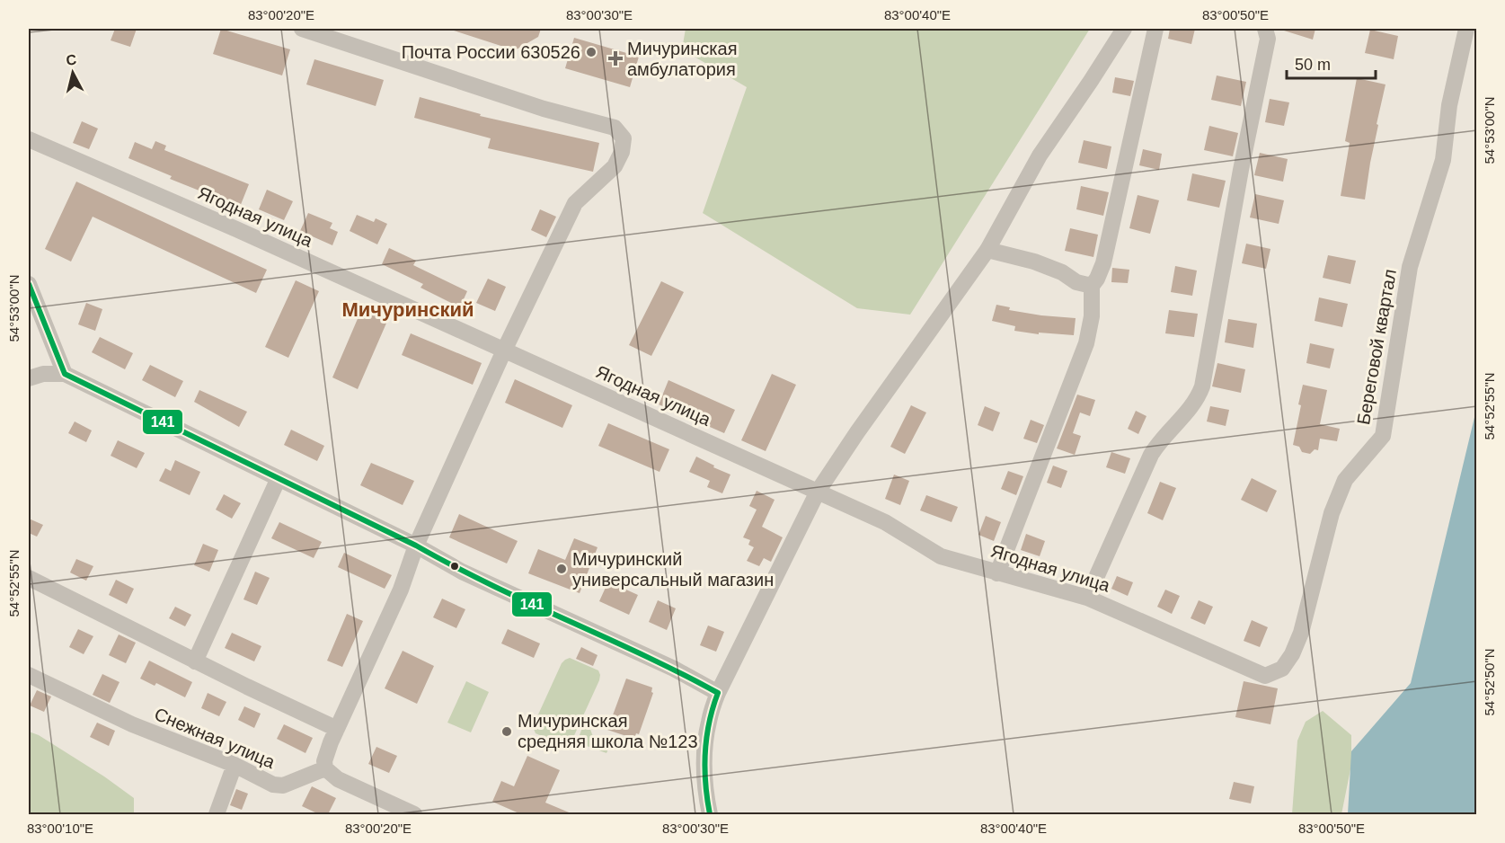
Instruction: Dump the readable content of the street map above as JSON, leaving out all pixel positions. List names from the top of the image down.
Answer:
{
  "streets": {
    "street": ["Ягодная улица", "Береговой квартал", "Снежная улица"]
  },
  "crossings": [
    ["Ягодная улица", "Береговой квартал"]
  ],
  "districts": ["Мичуринский"],
  "places": {
    "other": ["Почта России 630526", "Мичуринский универсальный магазин", "Мичуринская средняя школа №123"],
    "health": ["Мичуринская амбулатория"]
  },
  "lines": ["transit line 141"],
  "scale_bar": "50 m",
  "north": "top",
  "coordinates": [
    "83°00'20\"E",
    "83°00'30\"E",
    "83°00'40\"E",
    "83°00'50\"E",
    "54°53'00\"N",
    "54°52'55\"N",
    "54°52'50\"N",
    "83°00'10\"E"
  ]
}
